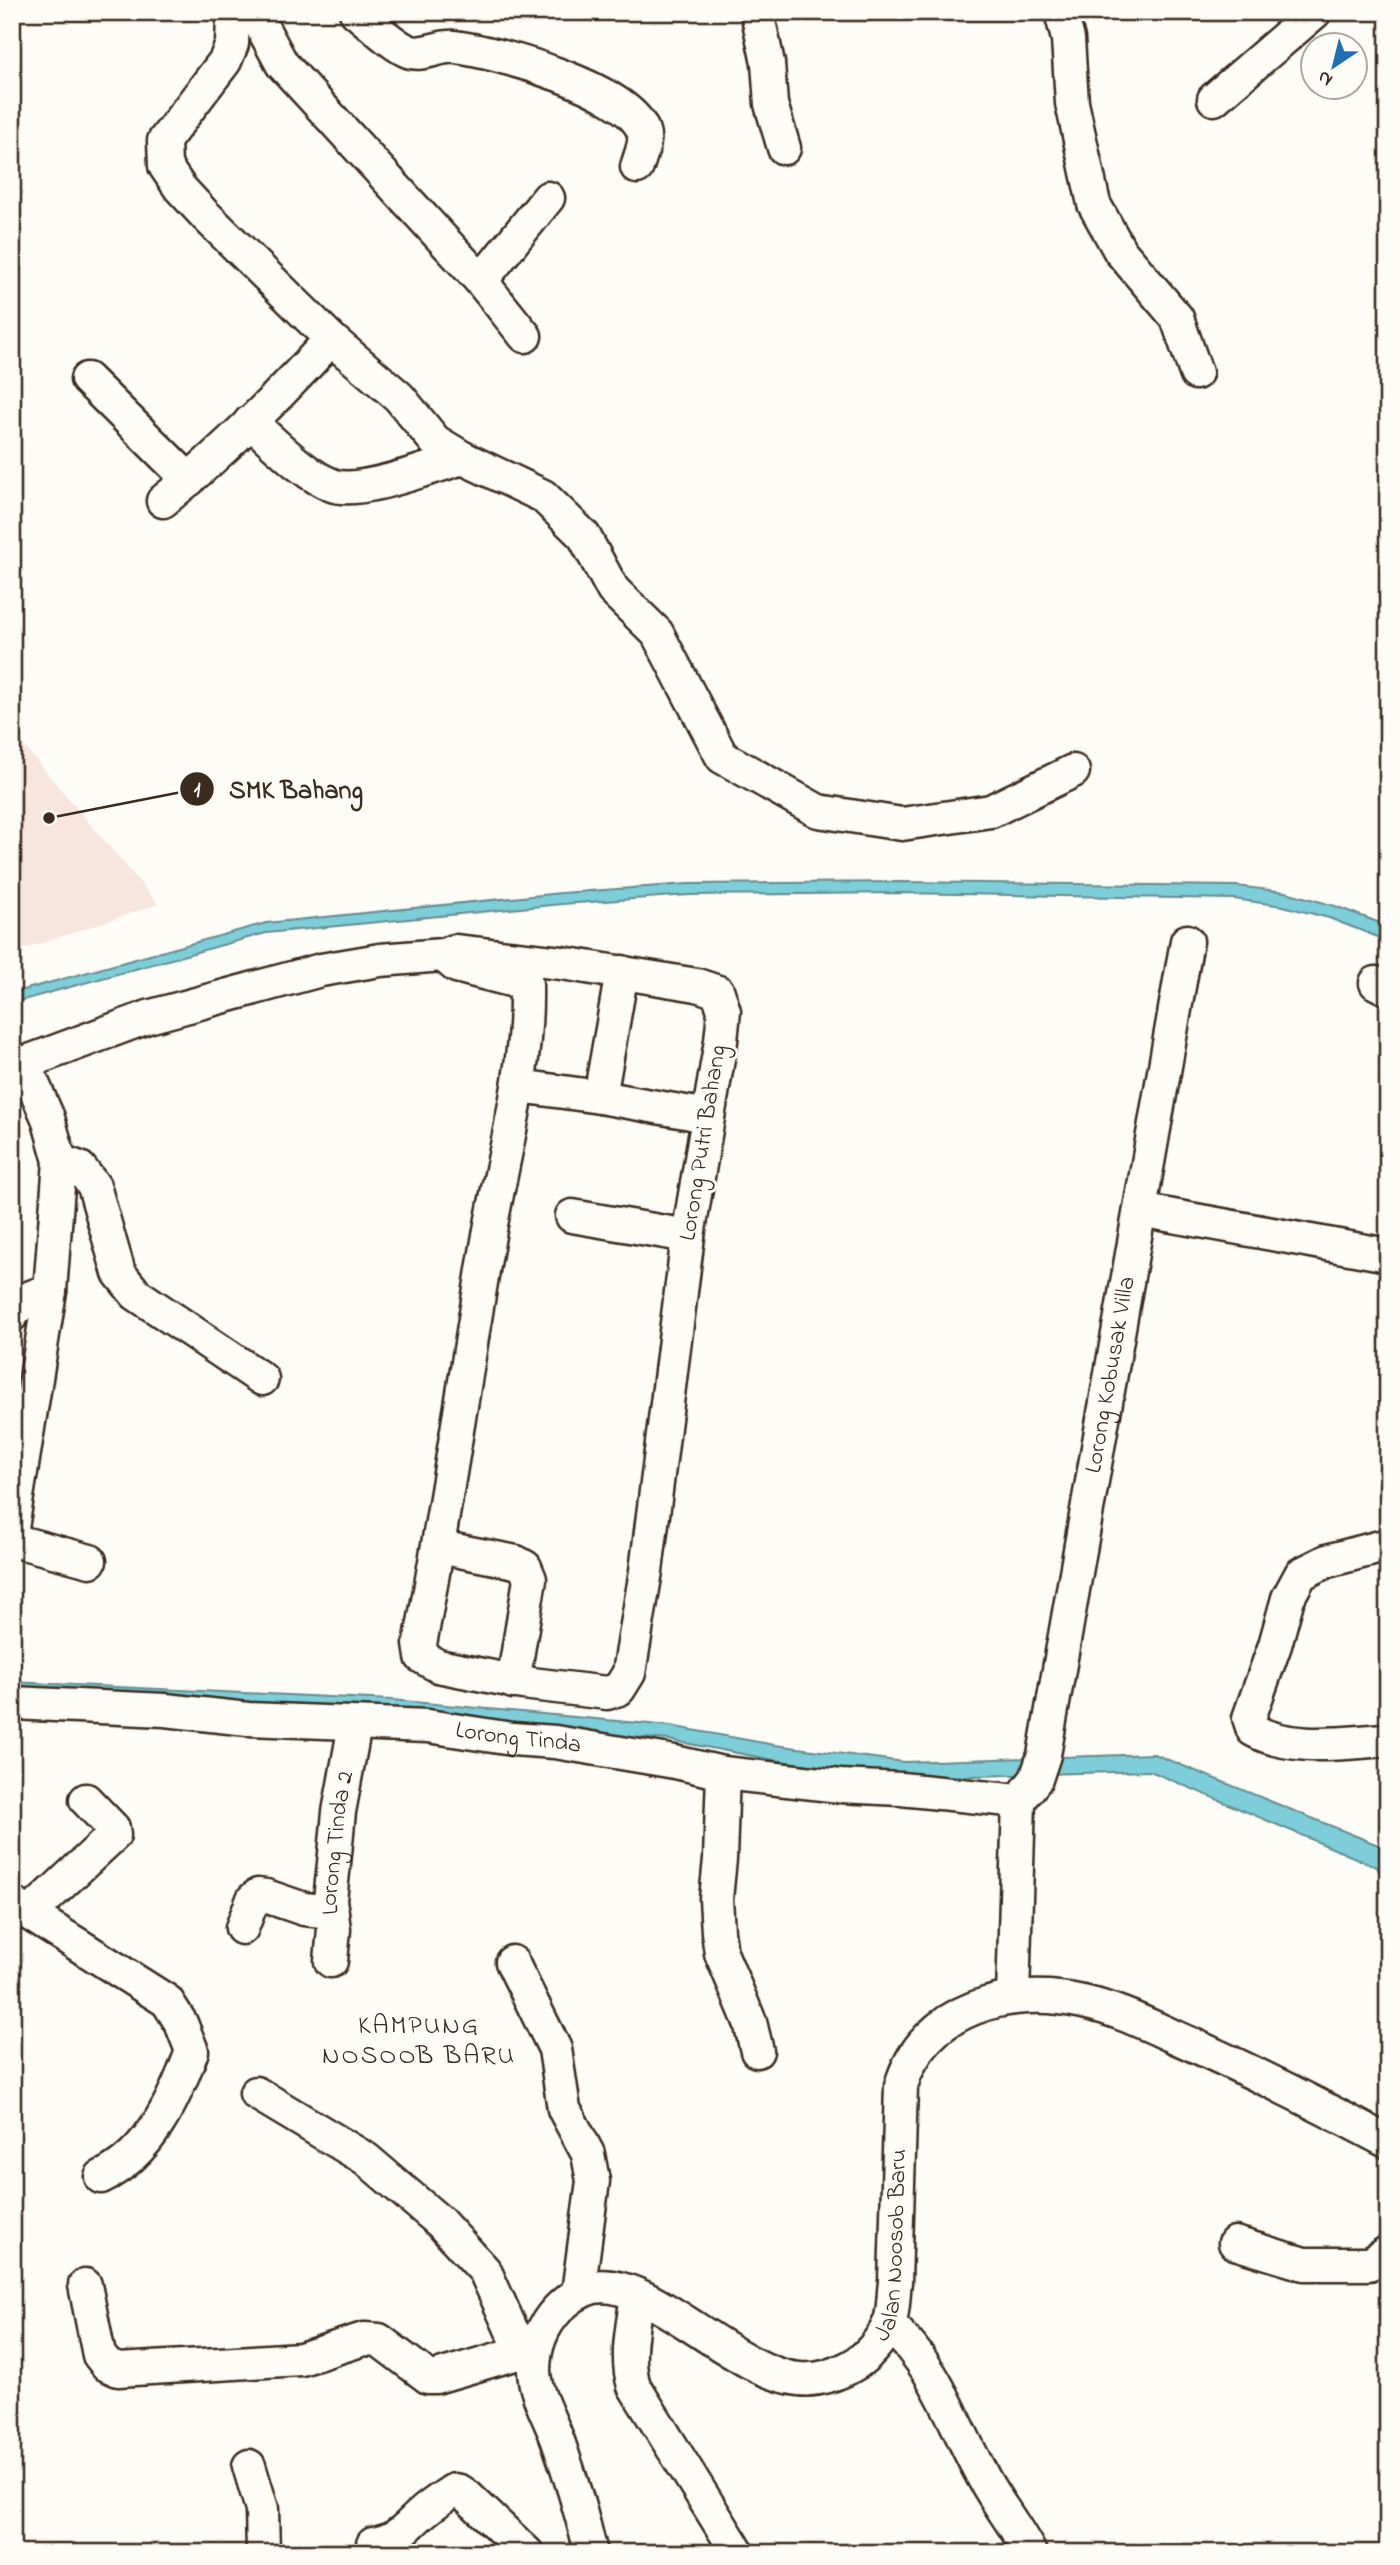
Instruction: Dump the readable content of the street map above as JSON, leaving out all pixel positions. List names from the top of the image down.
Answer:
{
  "streets": {
    "street": [
      "Lorong Putri Bahang",
      "Lorong Kobusak Villa",
      "Lorong Tinda",
      "Lorong Tinda 2",
      "Jalan Noosob Baru"
    ]
  },
  "crossings": [
    ["Lorong Kobusak Villa", "Lorong Tinda"],
    ["Lorong Kobusak Villa", "Jalan Noosob Baru"],
    ["Lorong Tinda", "Lorong Tinda 2"]
  ],
  "districts": ["KAMPUNG NOSOOB BARU"],
  "places": ["SMK Bahang"],
  "north": "bottom left"
}
